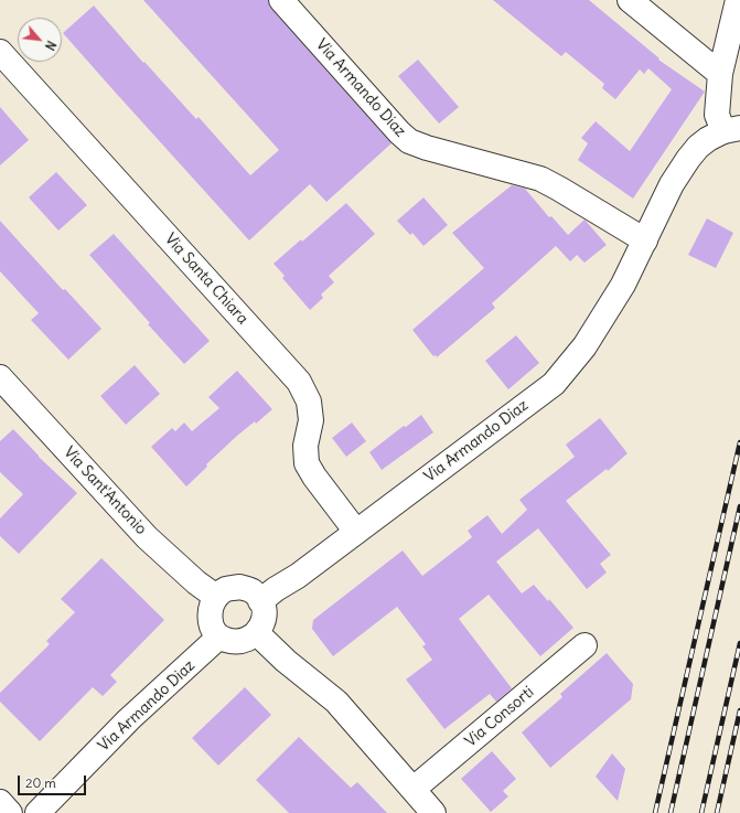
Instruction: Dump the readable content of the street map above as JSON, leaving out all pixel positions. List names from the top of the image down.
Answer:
{
  "streets": {
    "street": [
      "Via Armando Diaz",
      "Via Santa Chiara",
      "Via Sant'Antonio",
      "Via Consorti"
    ]
  },
  "crossings": [
    ["Via Armando Diaz", "Via Santa Chiara"],
    ["Via Armando Diaz", "Via Sant'Antonio"]
  ],
  "scale_bar": "20 m",
  "north": "bottom right"
}
